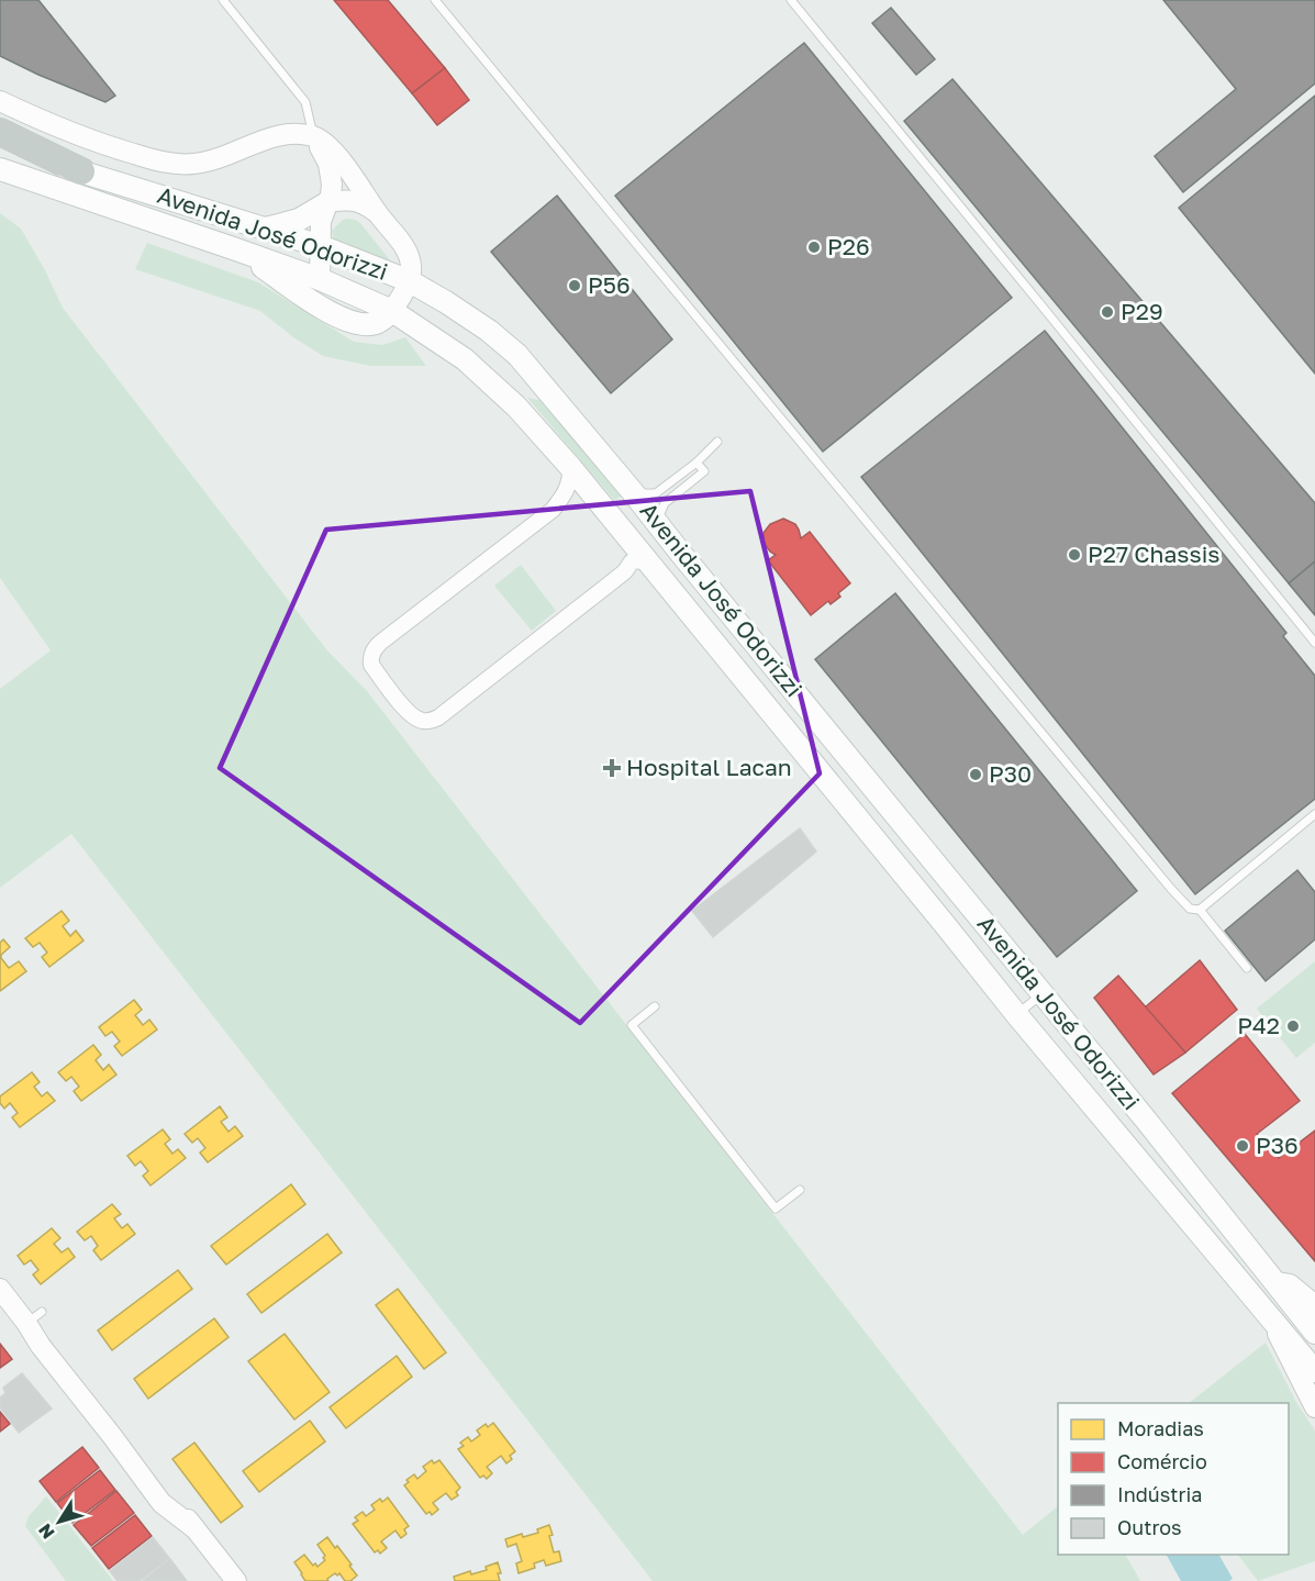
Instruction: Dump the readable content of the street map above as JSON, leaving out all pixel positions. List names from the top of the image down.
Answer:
{
  "streets": {
    "main road": ["Avenida José Odorizzi"]
  },
  "places": {
    "other": [
      "P26",
      "P56",
      "P29",
      "P27 Chassis",
      "P30",
      "P42",
      "P36"
    ],
    "health": ["Hospital Lacan"]
  },
  "legend": [
    "Moradias",
    "Comércio",
    "Indústria",
    "Outros"
  ],
  "north": "bottom left"
}
